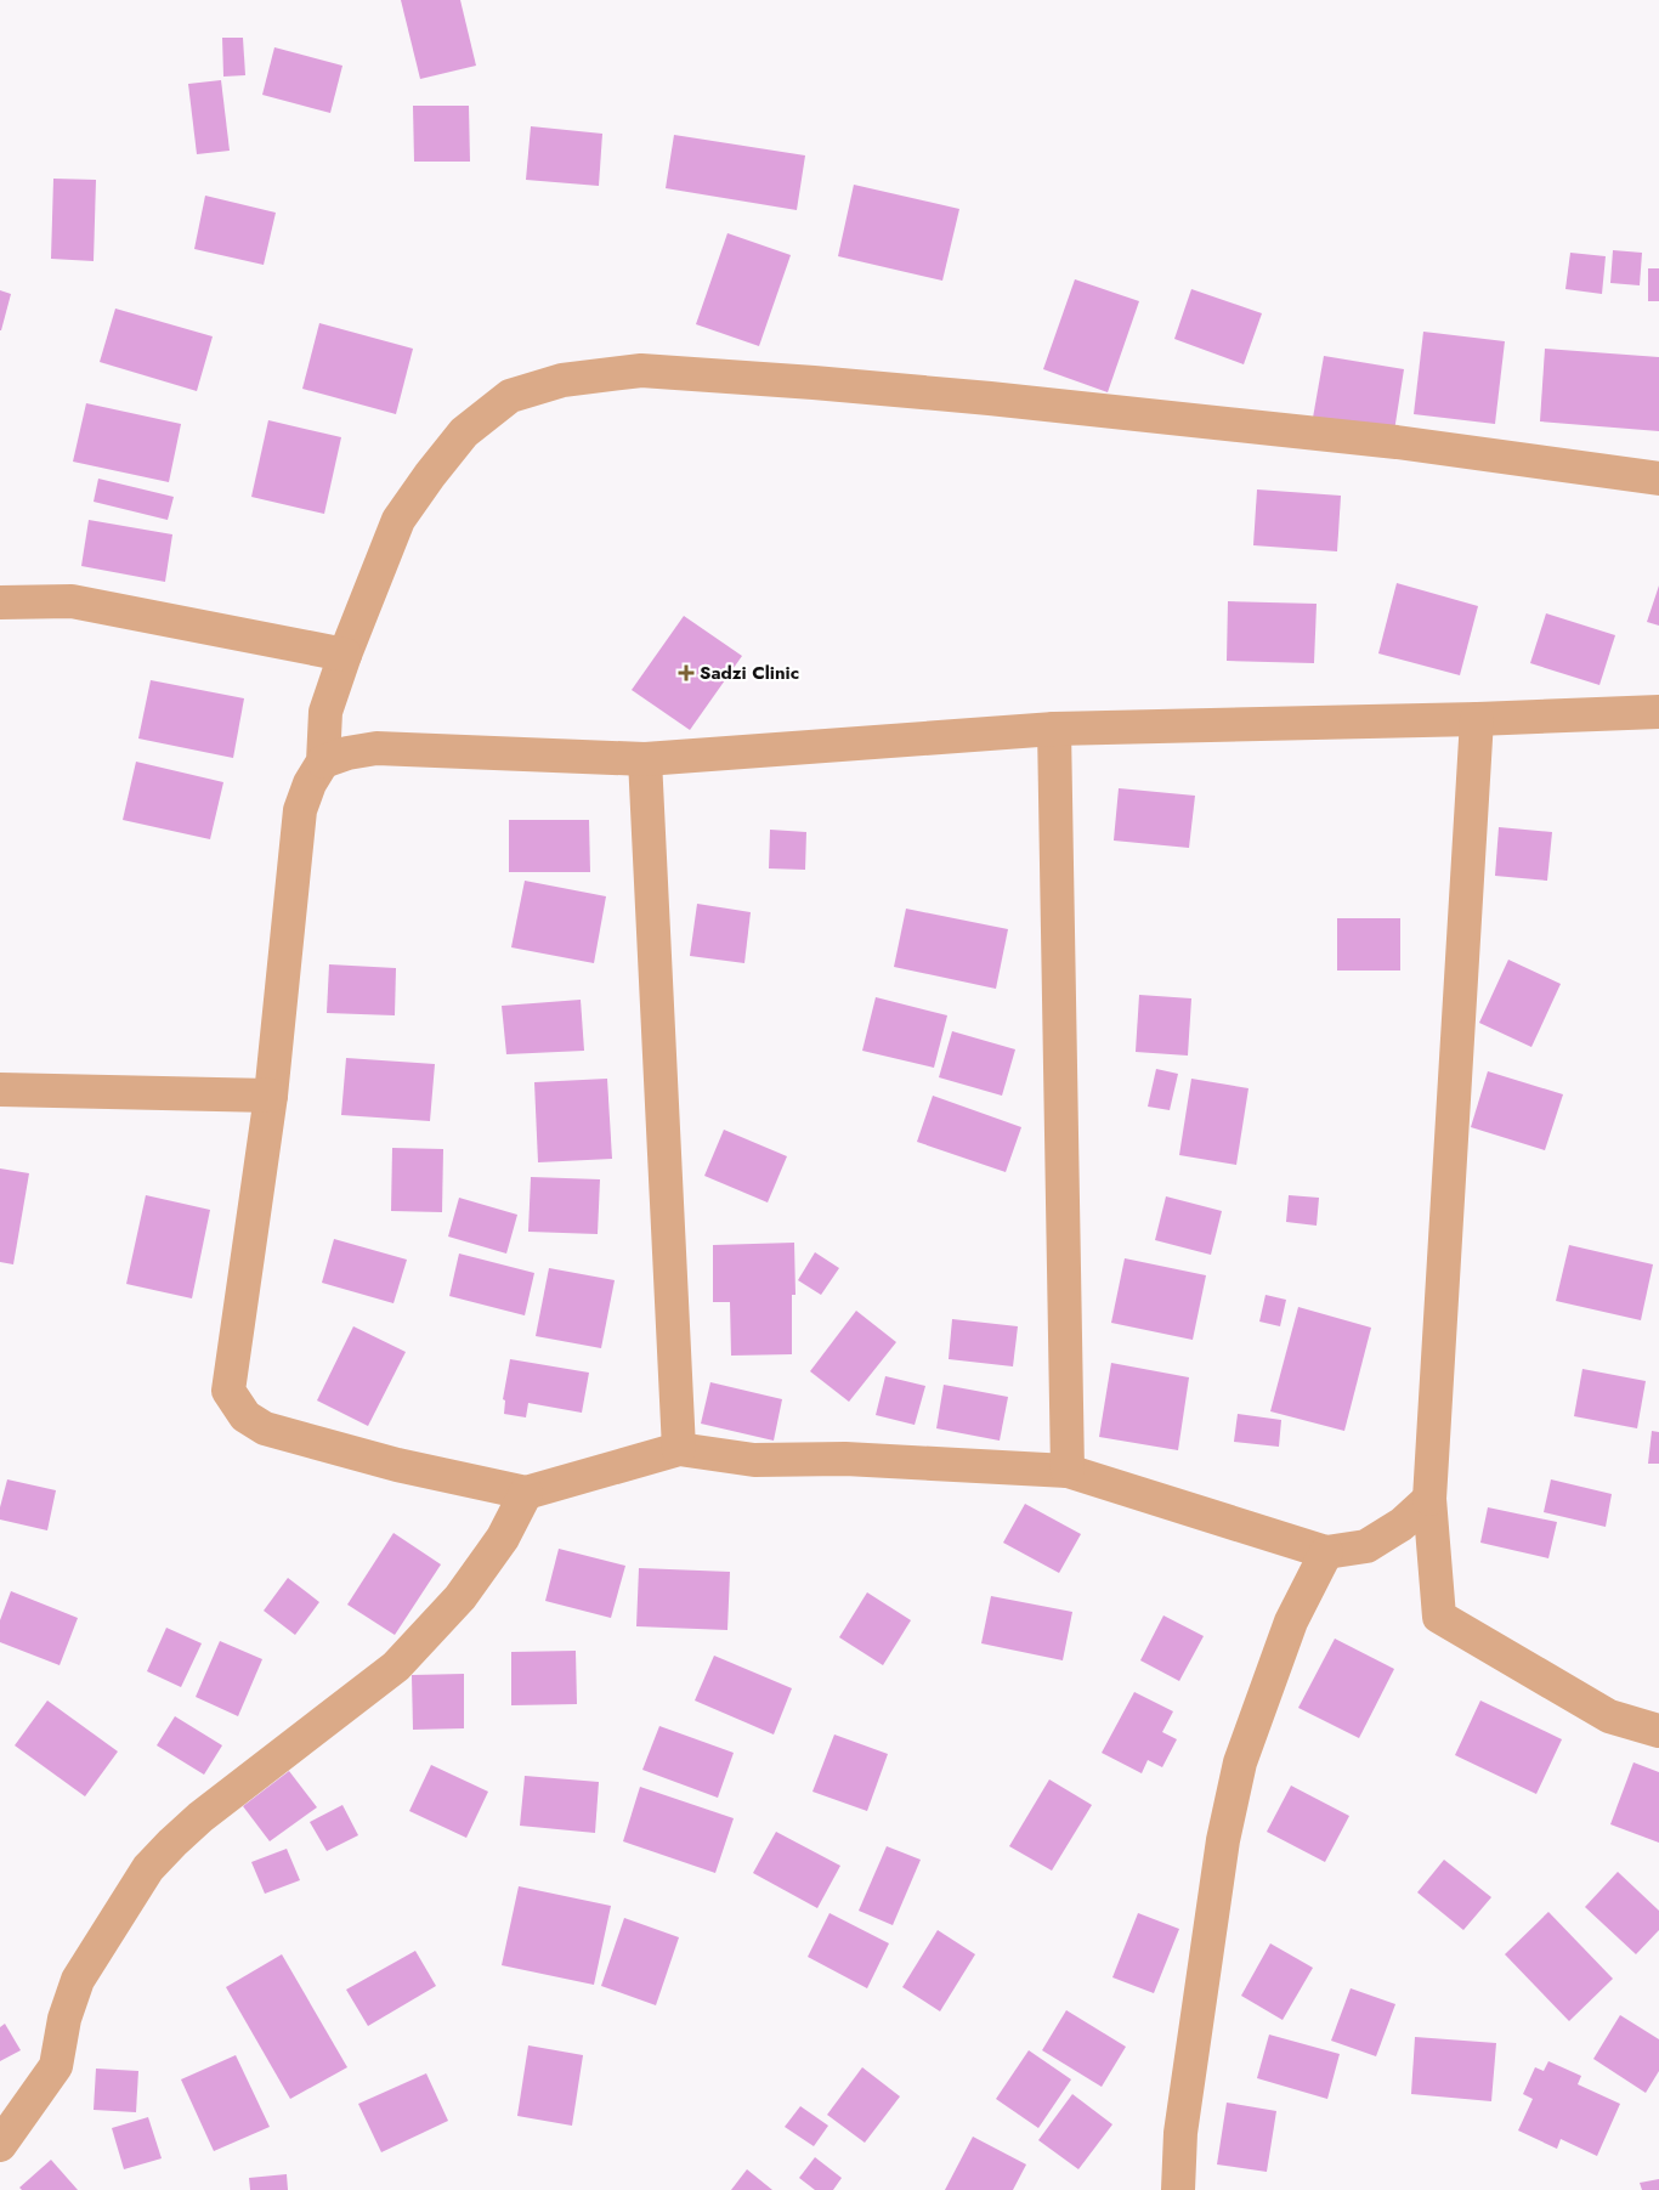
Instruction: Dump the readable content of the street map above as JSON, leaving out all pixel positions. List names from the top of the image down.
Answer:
{
  "places": {
    "health": ["Sadzi Clinic"]
  }
}
